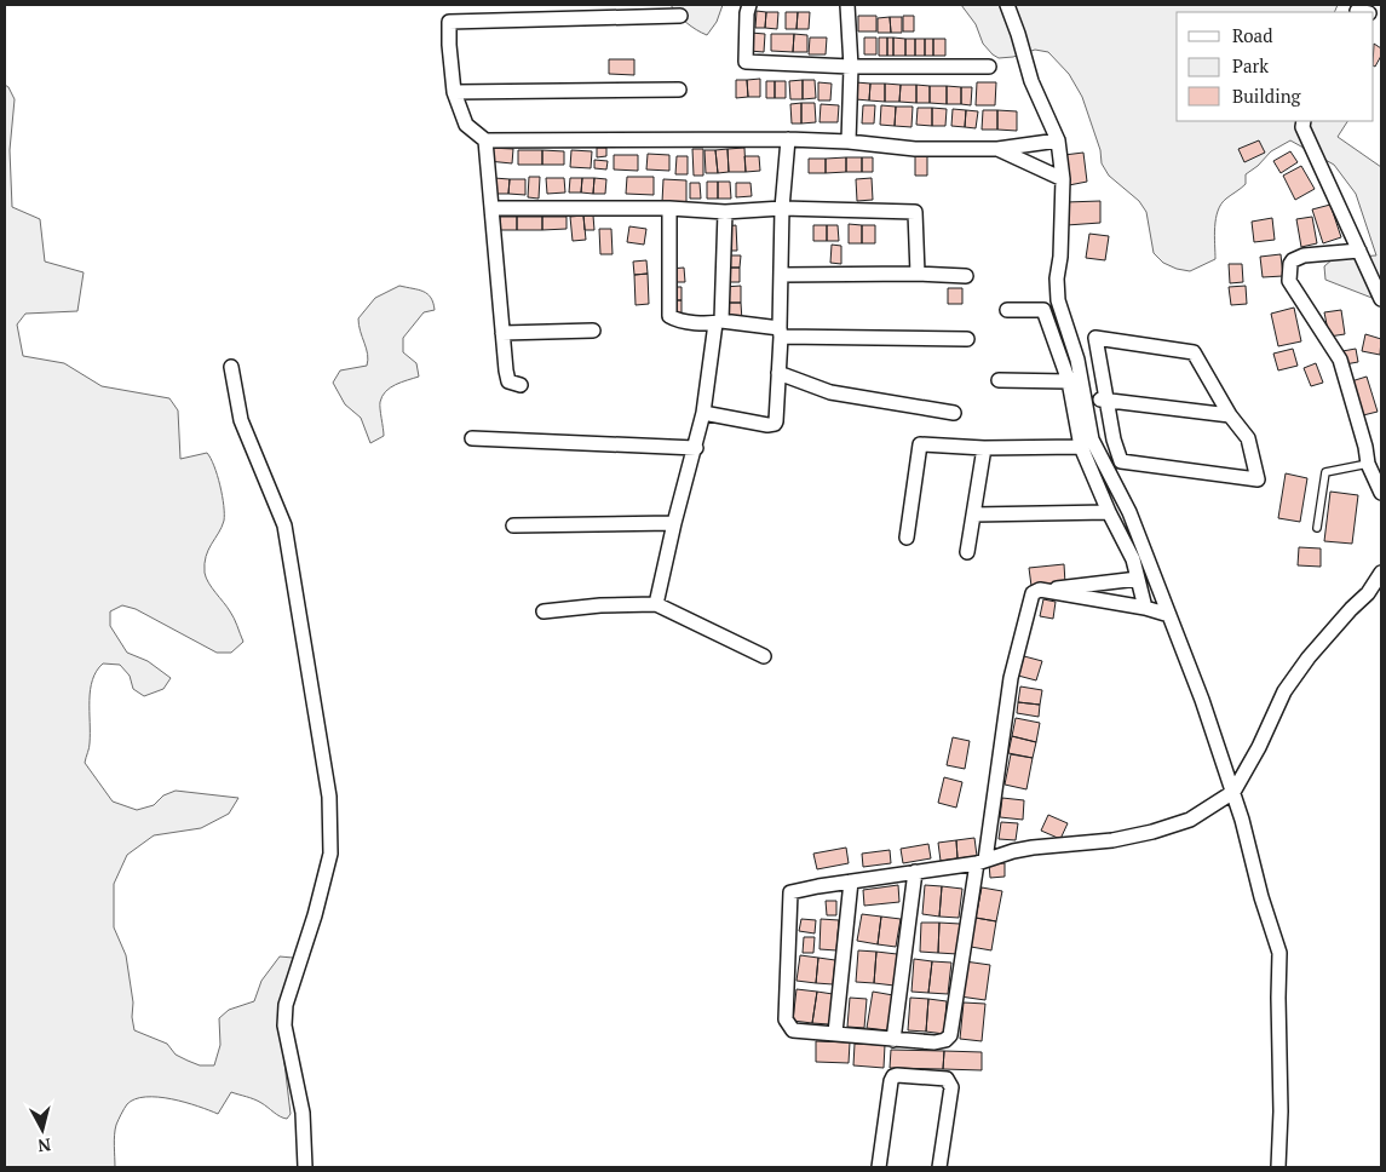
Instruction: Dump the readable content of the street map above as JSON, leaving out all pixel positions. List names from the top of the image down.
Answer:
{
  "legend": ["Road", "Park", "Building"],
  "north": "bottom"
}
